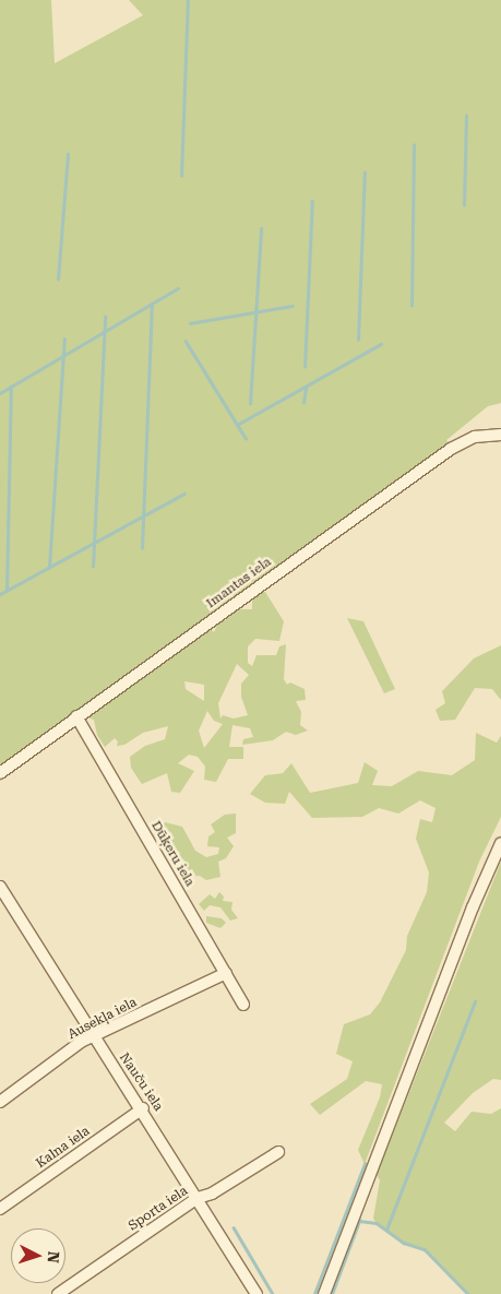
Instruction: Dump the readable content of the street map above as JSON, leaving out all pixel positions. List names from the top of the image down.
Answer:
{
  "streets": {
    "street": [
      "Imantas iela",
      "Dūķeru iela",
      "Ausekļa iela",
      "Nauču iela",
      "Kalna iela",
      "Sporta iela"
    ]
  },
  "crossings": [
    ["Imantas iela", "Dūķeru iela"],
    ["Dūķeru iela", "Ausekļa iela"],
    ["Ausekļa iela", "Nauču iela"],
    ["Nauču iela", "Kalna iela"],
    ["Nauču iela", "Sporta iela"]
  ],
  "north": "right"
}
